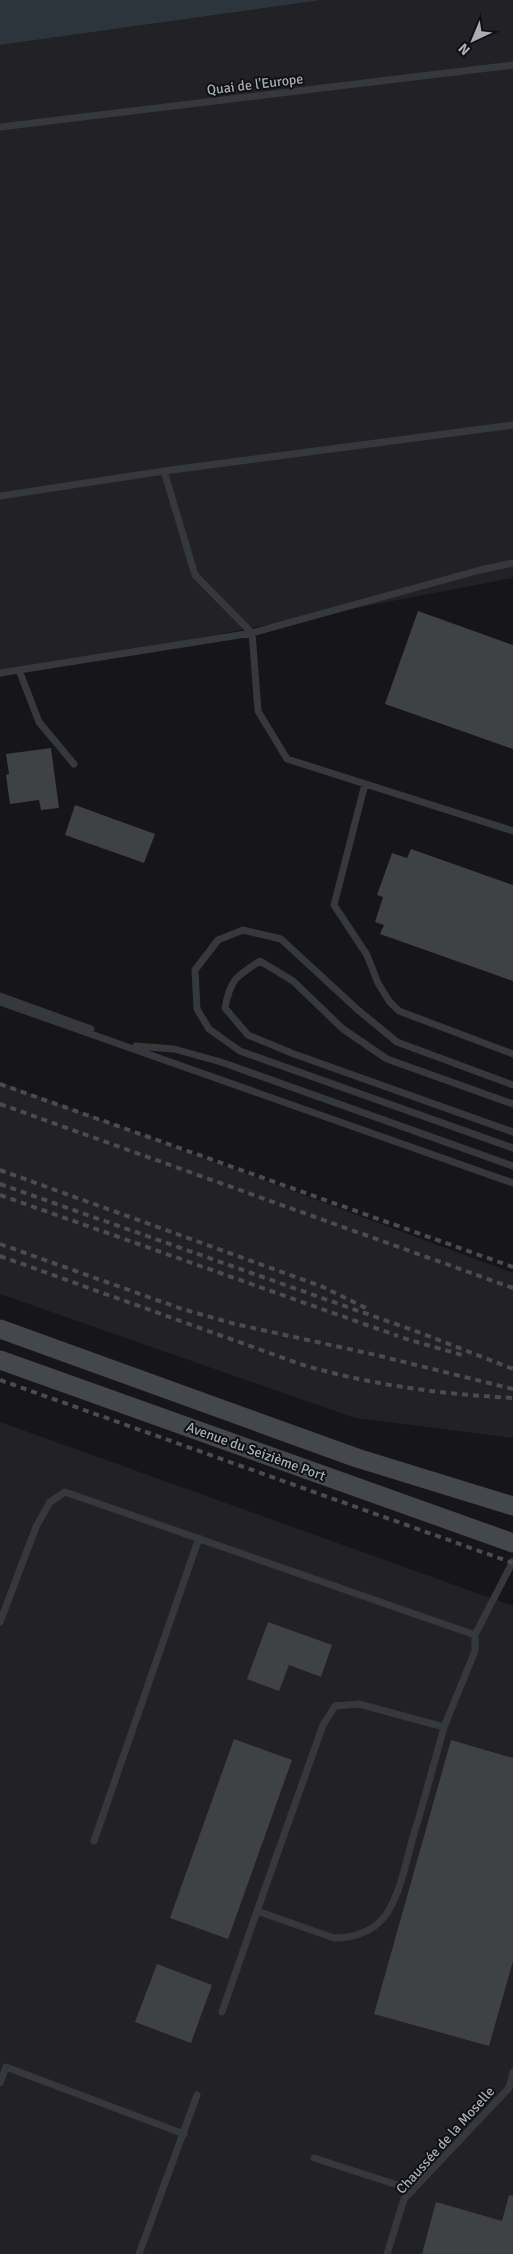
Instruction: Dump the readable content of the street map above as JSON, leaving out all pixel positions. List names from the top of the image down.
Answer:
{
  "streets": {
    "main road": ["Avenue du Seizième Port"],
    "lane": ["Quai de l'Europe", "Chaussée de la Moselle"]
  },
  "north": "bottom left"
}
